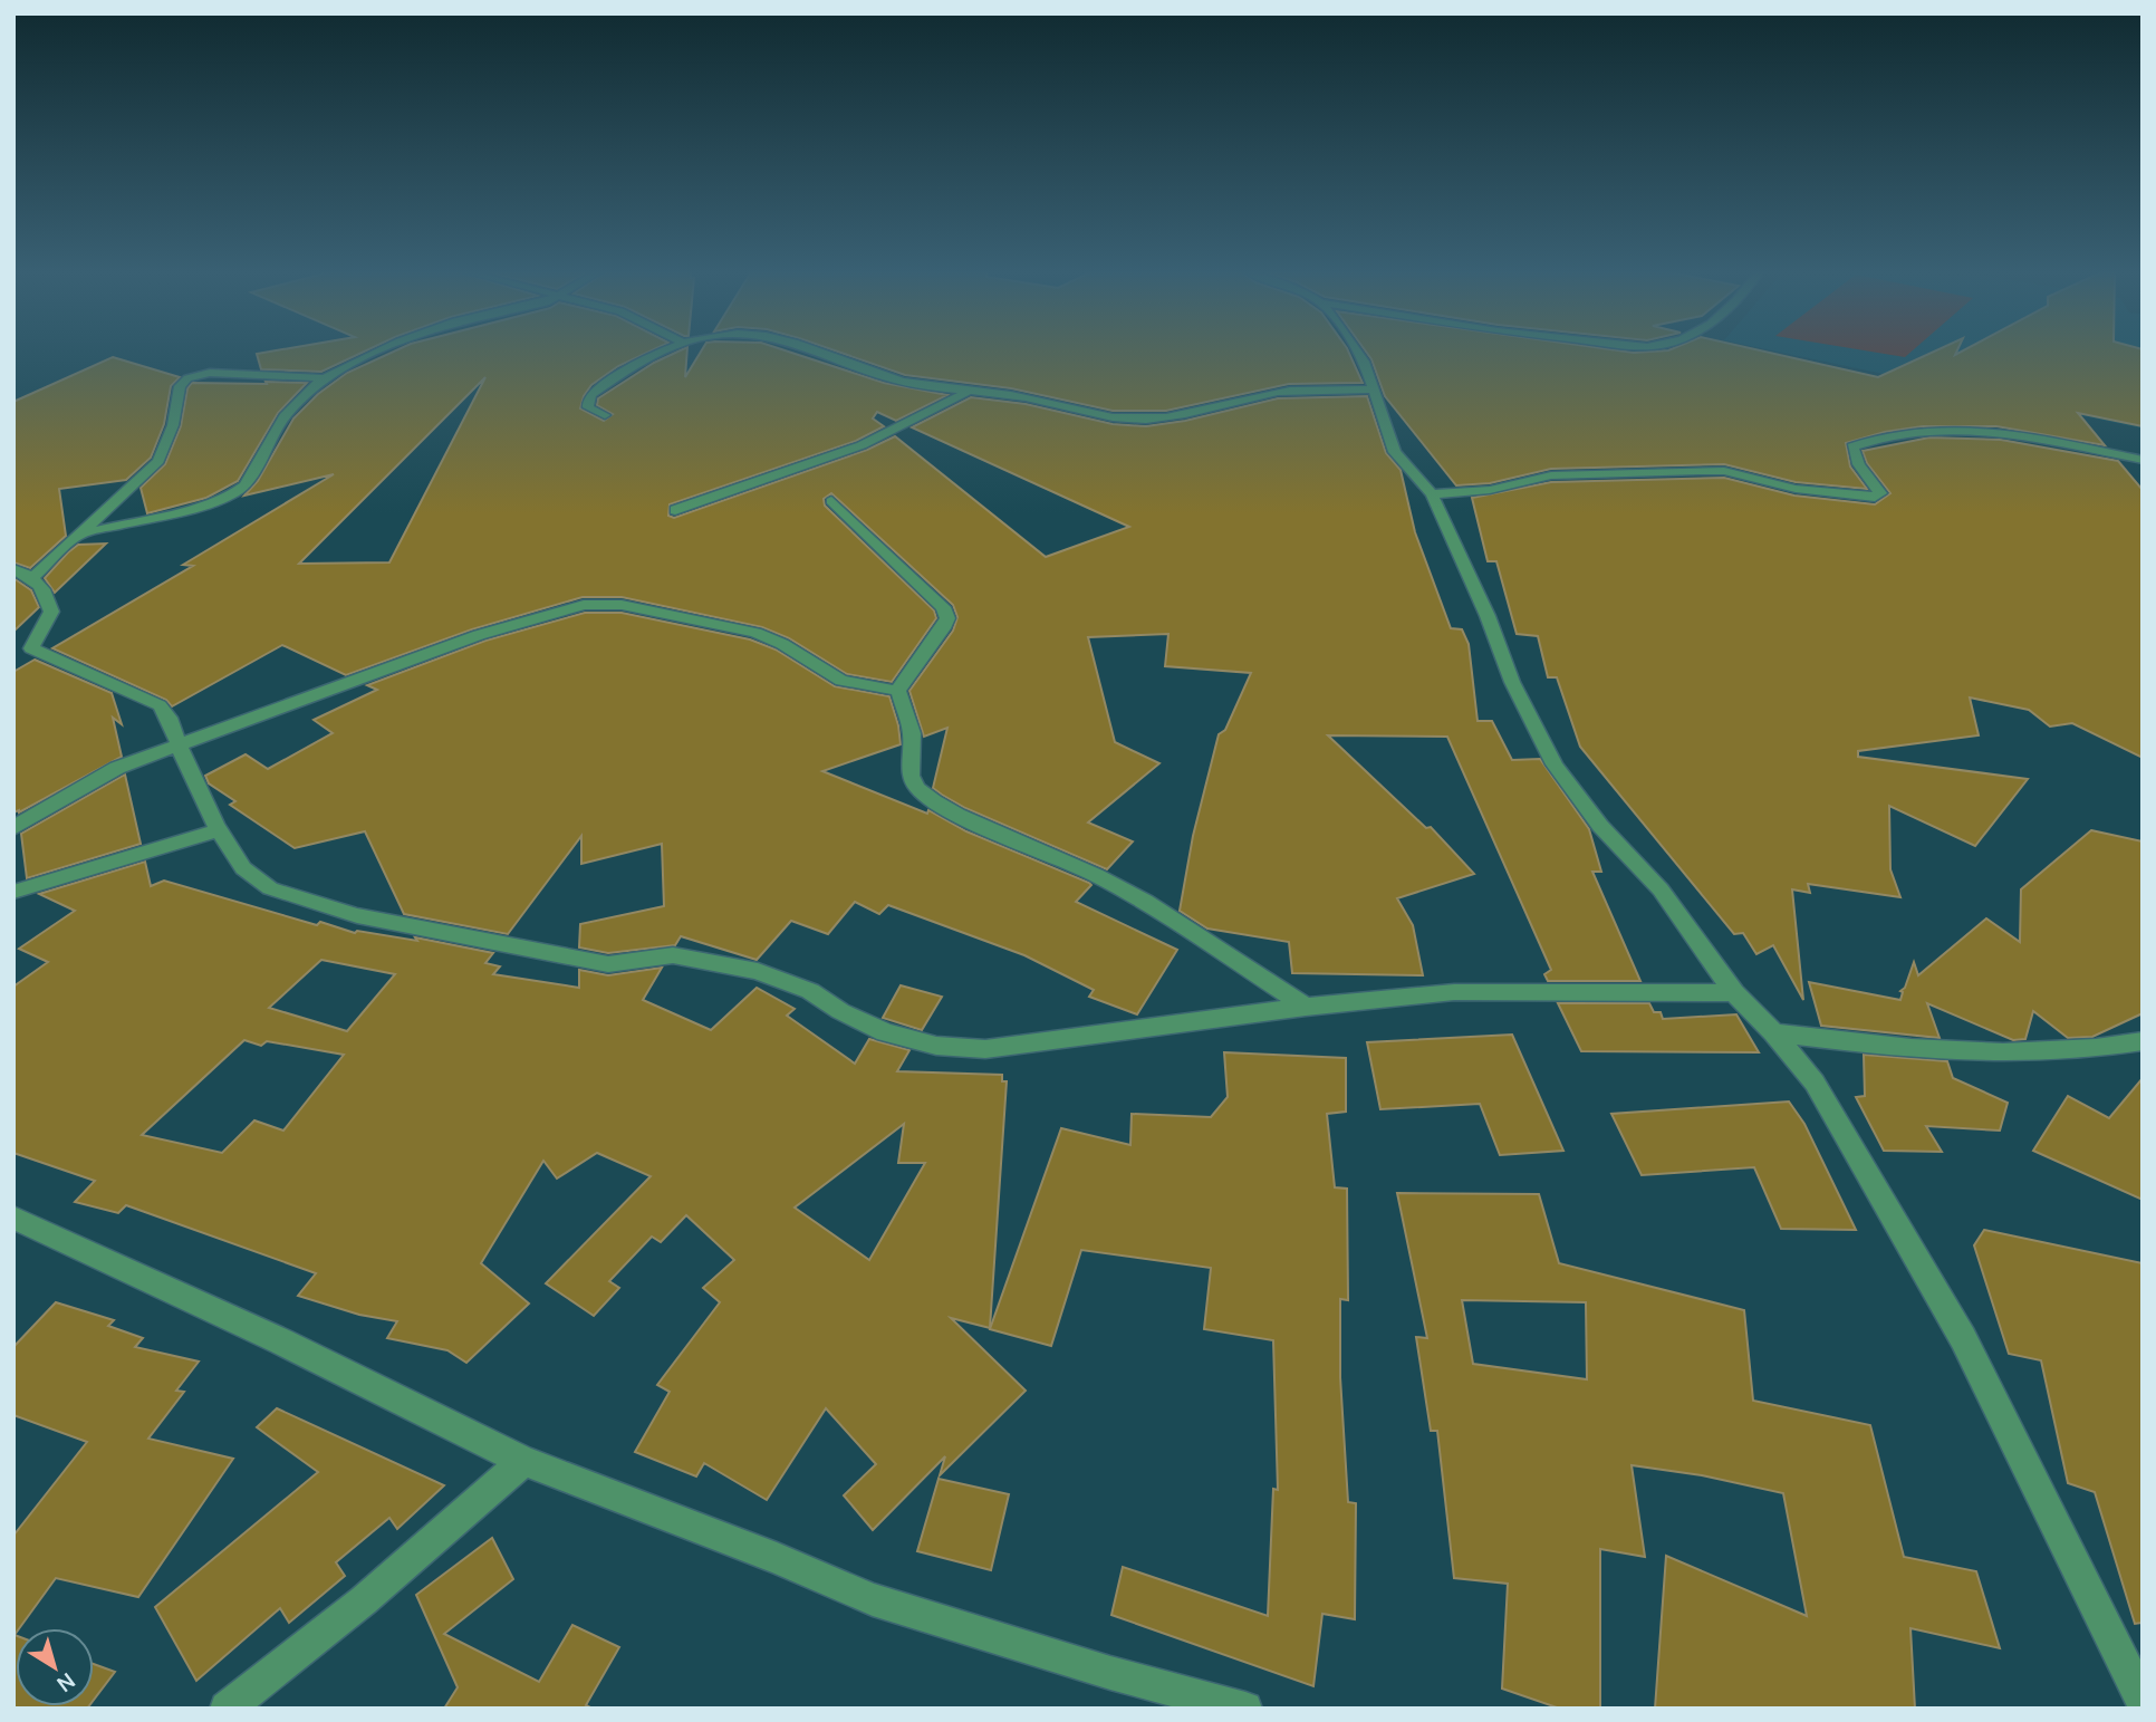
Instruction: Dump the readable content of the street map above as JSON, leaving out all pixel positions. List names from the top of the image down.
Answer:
{
  "north": "bottom right"
}
